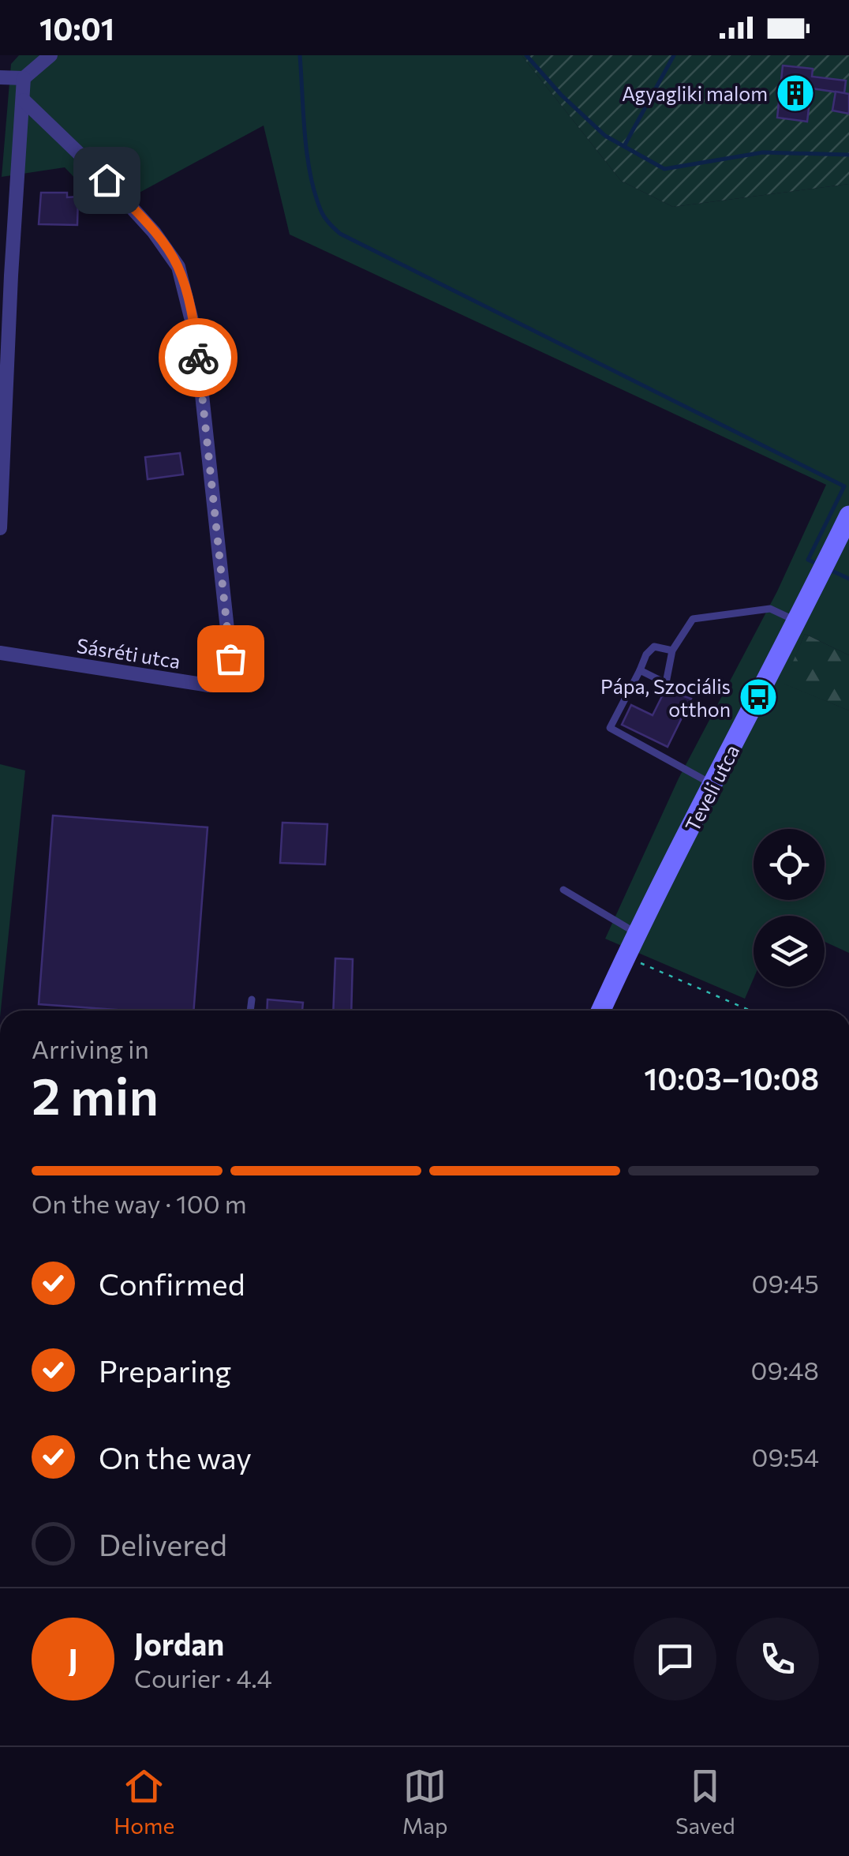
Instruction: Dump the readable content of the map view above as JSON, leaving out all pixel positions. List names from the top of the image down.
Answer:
{
  "streets": {
    "main road": ["Teveli utca"],
    "street": ["Sásréti utca"]
  },
  "places": {
    "building": ["Agyagliki malom"],
    "bus stop": ["Pápa, Szociális otthon"]
  },
  "page": {
    "status": "10:01",
    "heading": ["2 min", "Arriving in", "10:03–10:08"],
    "panel": ["Jordan", "Courier · 4.4"],
    "bar": "On the way · 100 m",
    "list": [
      ["Confirmed", "09:45"],
      ["Preparing", "09:48"],
      ["On the way", "09:54"],
      "Delivered"
    ],
    "round": "J",
    "tabs": ["Home", "Map", "Saved"]
  }
}
